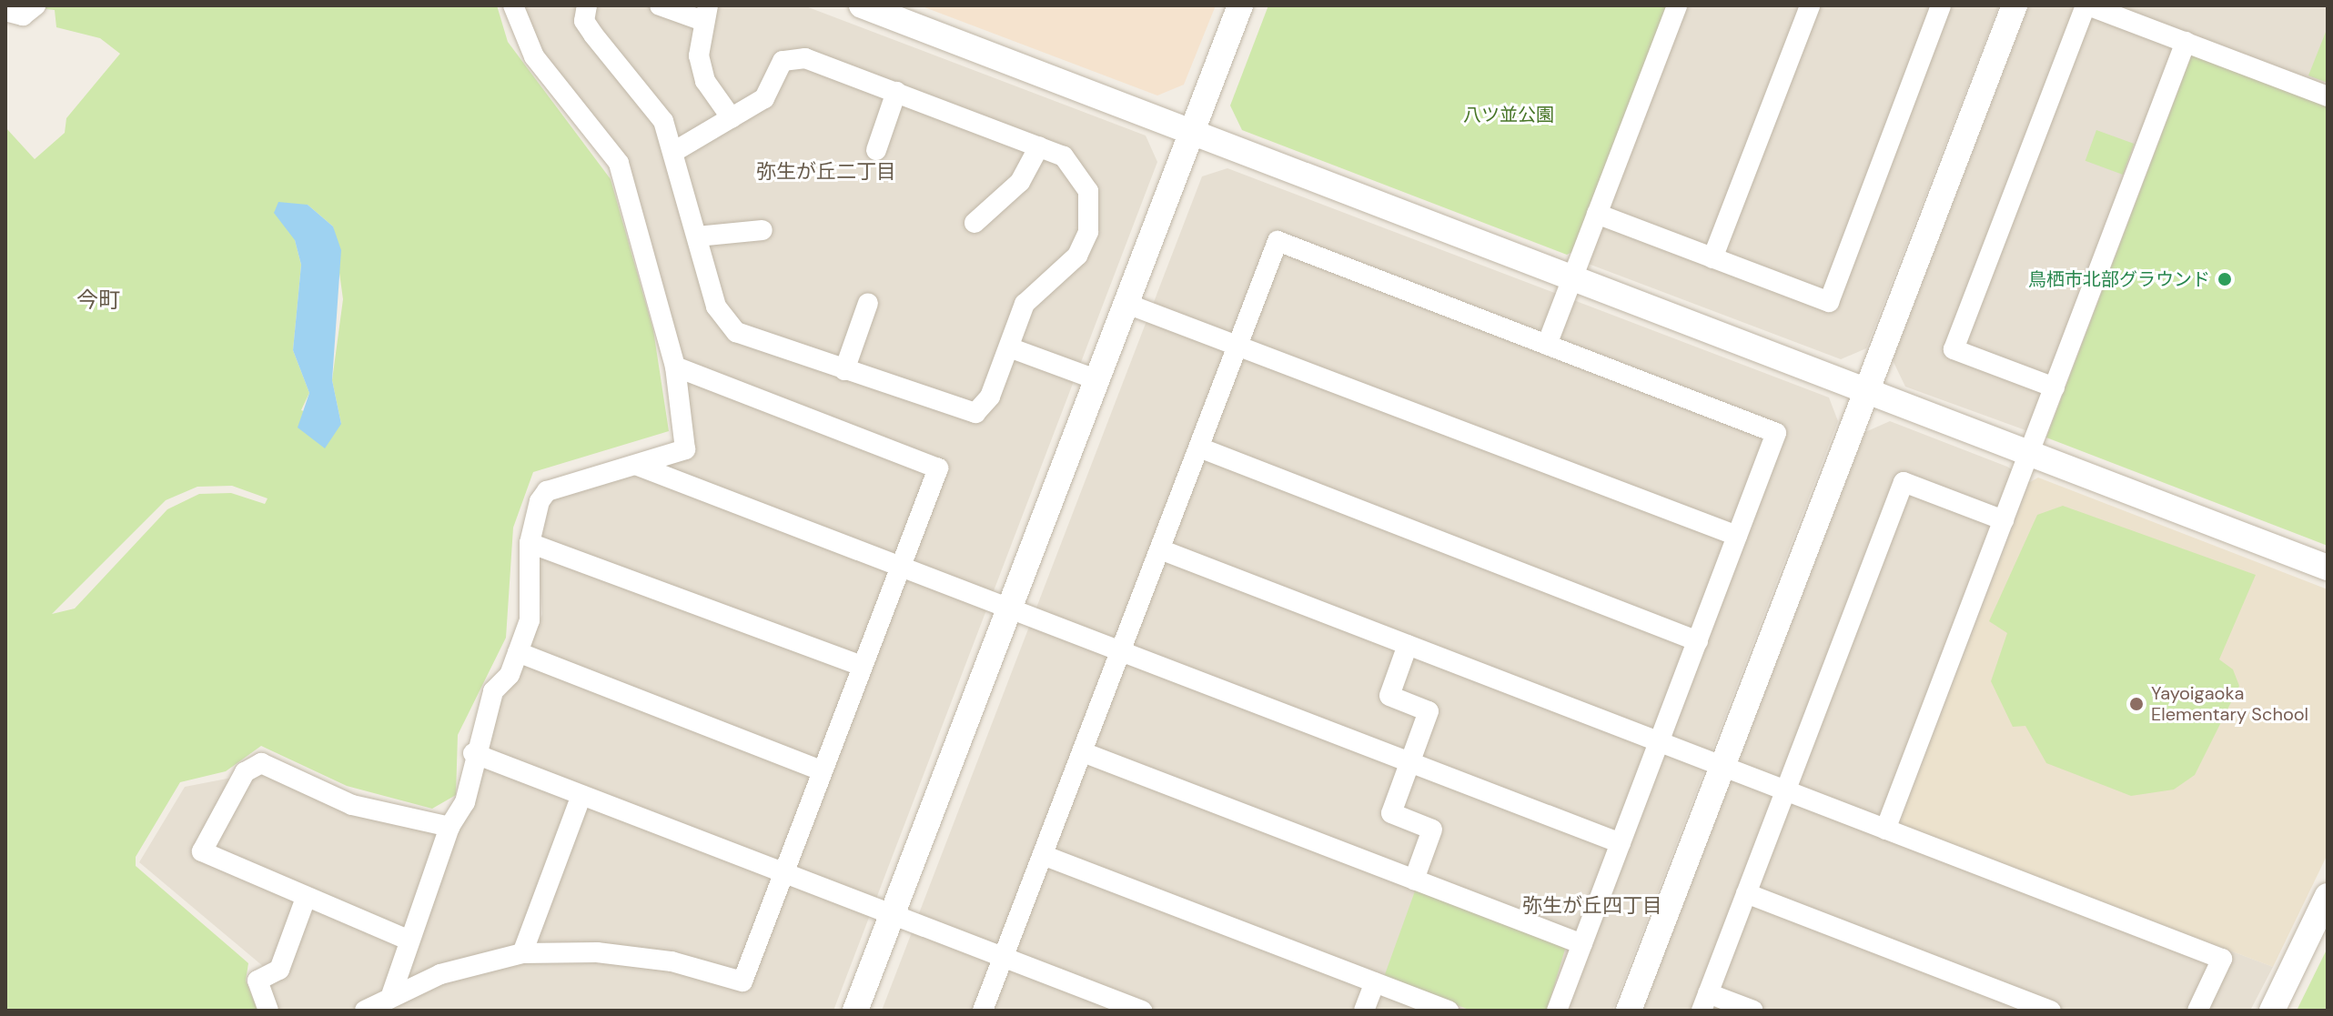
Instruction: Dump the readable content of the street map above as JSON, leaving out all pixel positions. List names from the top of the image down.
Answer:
{
  "districts": ["弥生が丘二丁目", "今町", "弥生が丘四丁目"],
  "parks": ["八ツ並公園"],
  "places": ["鳥栖市北部グラウンド", "Yayoigaoka Elementary School"]
}
